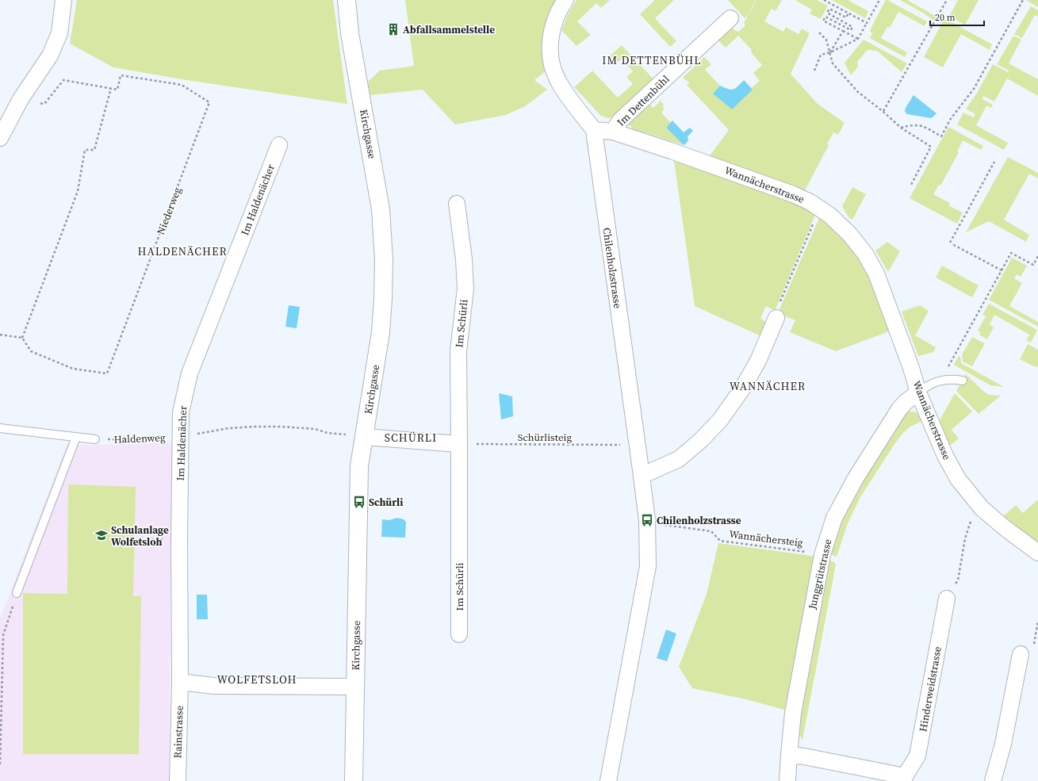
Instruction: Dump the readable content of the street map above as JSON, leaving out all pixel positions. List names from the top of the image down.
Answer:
{
  "streets": {
    "street": [
      "Im Dettenbühl",
      "Kirchgasse",
      "Wannächerstrasse",
      "Im Haldenächer",
      "Chilenholzstrasse",
      "Im Schürli",
      "Junggrütstrasse",
      "Hinderweidstrasse",
      "Rainstrasse"
    ],
    "path": [
      "Niederweg",
      "Schürlisteig",
      "Haldenweg",
      "Wannächersteig"
    ]
  },
  "crossings": [
    ["Im Dettenbühl", "Wannächerstrasse"],
    ["Kirchgasse", "Haldenweg"],
    ["Wannächerstrasse", "Chilenholzstrasse"],
    ["Wannächerstrasse", "Junggrütstrasse"],
    ["Im Haldenächer", "Haldenweg"],
    ["Im Haldenächer", "Rainstrasse"],
    ["Im Schürli", "Schürlisteig"],
    ["Junggrütstrasse", "Hinderweidstrasse"]
  ],
  "districts": [
    "IM DETTENBÜHL",
    "HALDENÄCHER",
    "WANNÄCHER",
    "SCHÜRLI",
    "WOLFETSLOH"
  ],
  "places": {
    "building": ["Abfallsammelstelle"],
    "bus stop": ["Schürli", "Chilenholzstrasse"],
    "school or university": ["Schulanlage Wolfetsloh"]
  },
  "scale_bar": "20 m"
}
